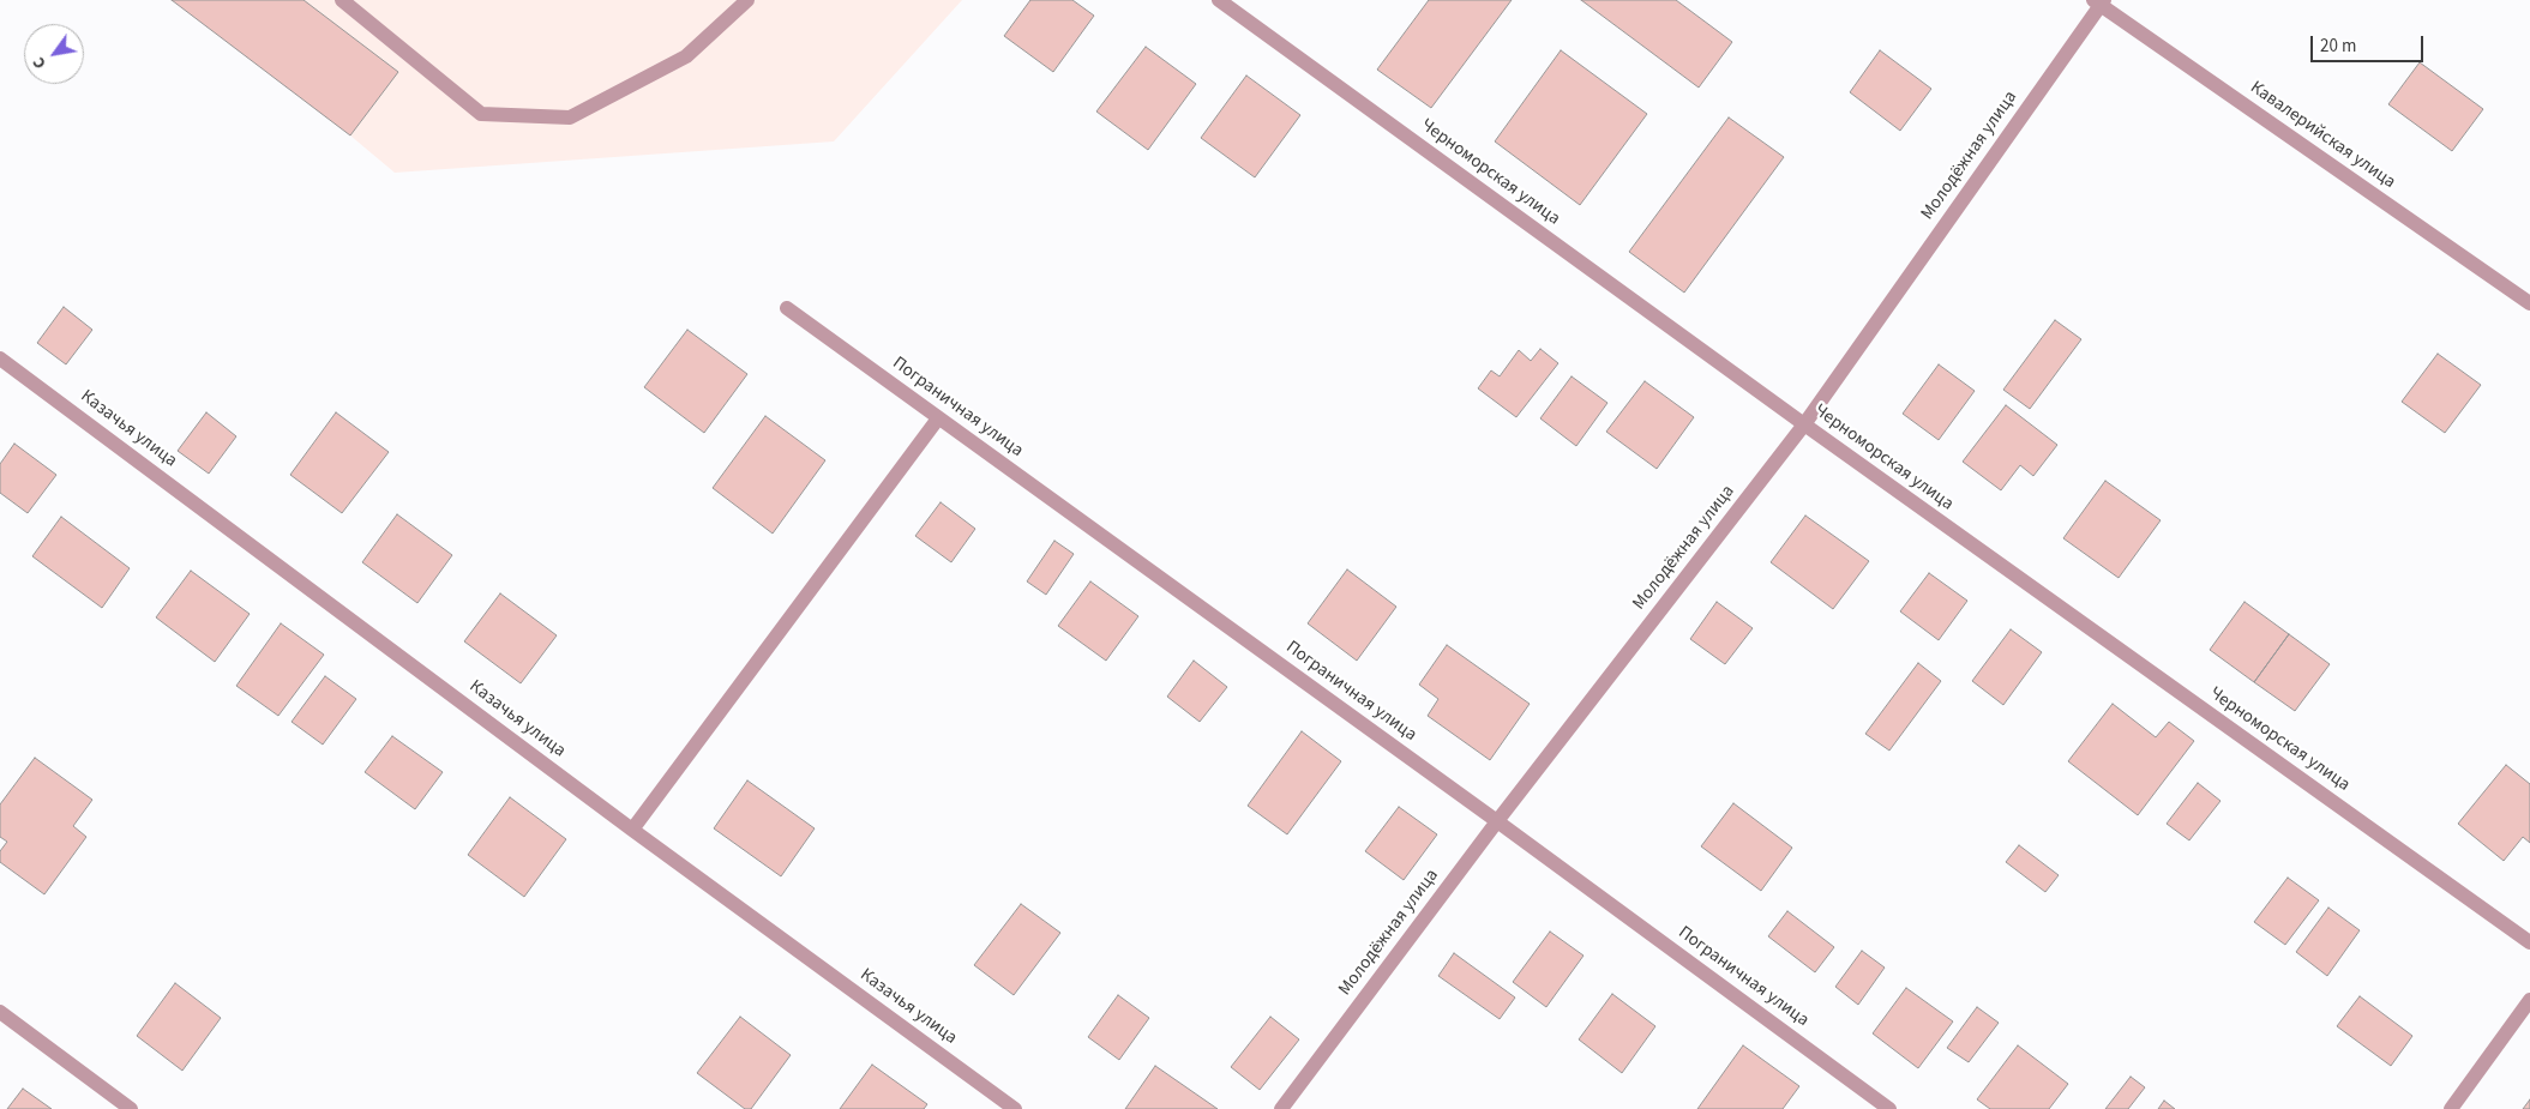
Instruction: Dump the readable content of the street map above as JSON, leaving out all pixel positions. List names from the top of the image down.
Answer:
{
  "streets": {
    "street": [
      "Кавалерийская улица",
      "Молодёжная улица",
      "Черноморская улица",
      "Пограничная улица",
      "Казачья улица"
    ]
  },
  "crossings": [
    ["Кавалерийская улица", "Молодёжная улица"],
    ["Молодёжная улица", "Черноморская улица"],
    ["Молодёжная улица", "Пограничная улица"]
  ],
  "scale_bar": "20 m",
  "north": "bottom left"
}
